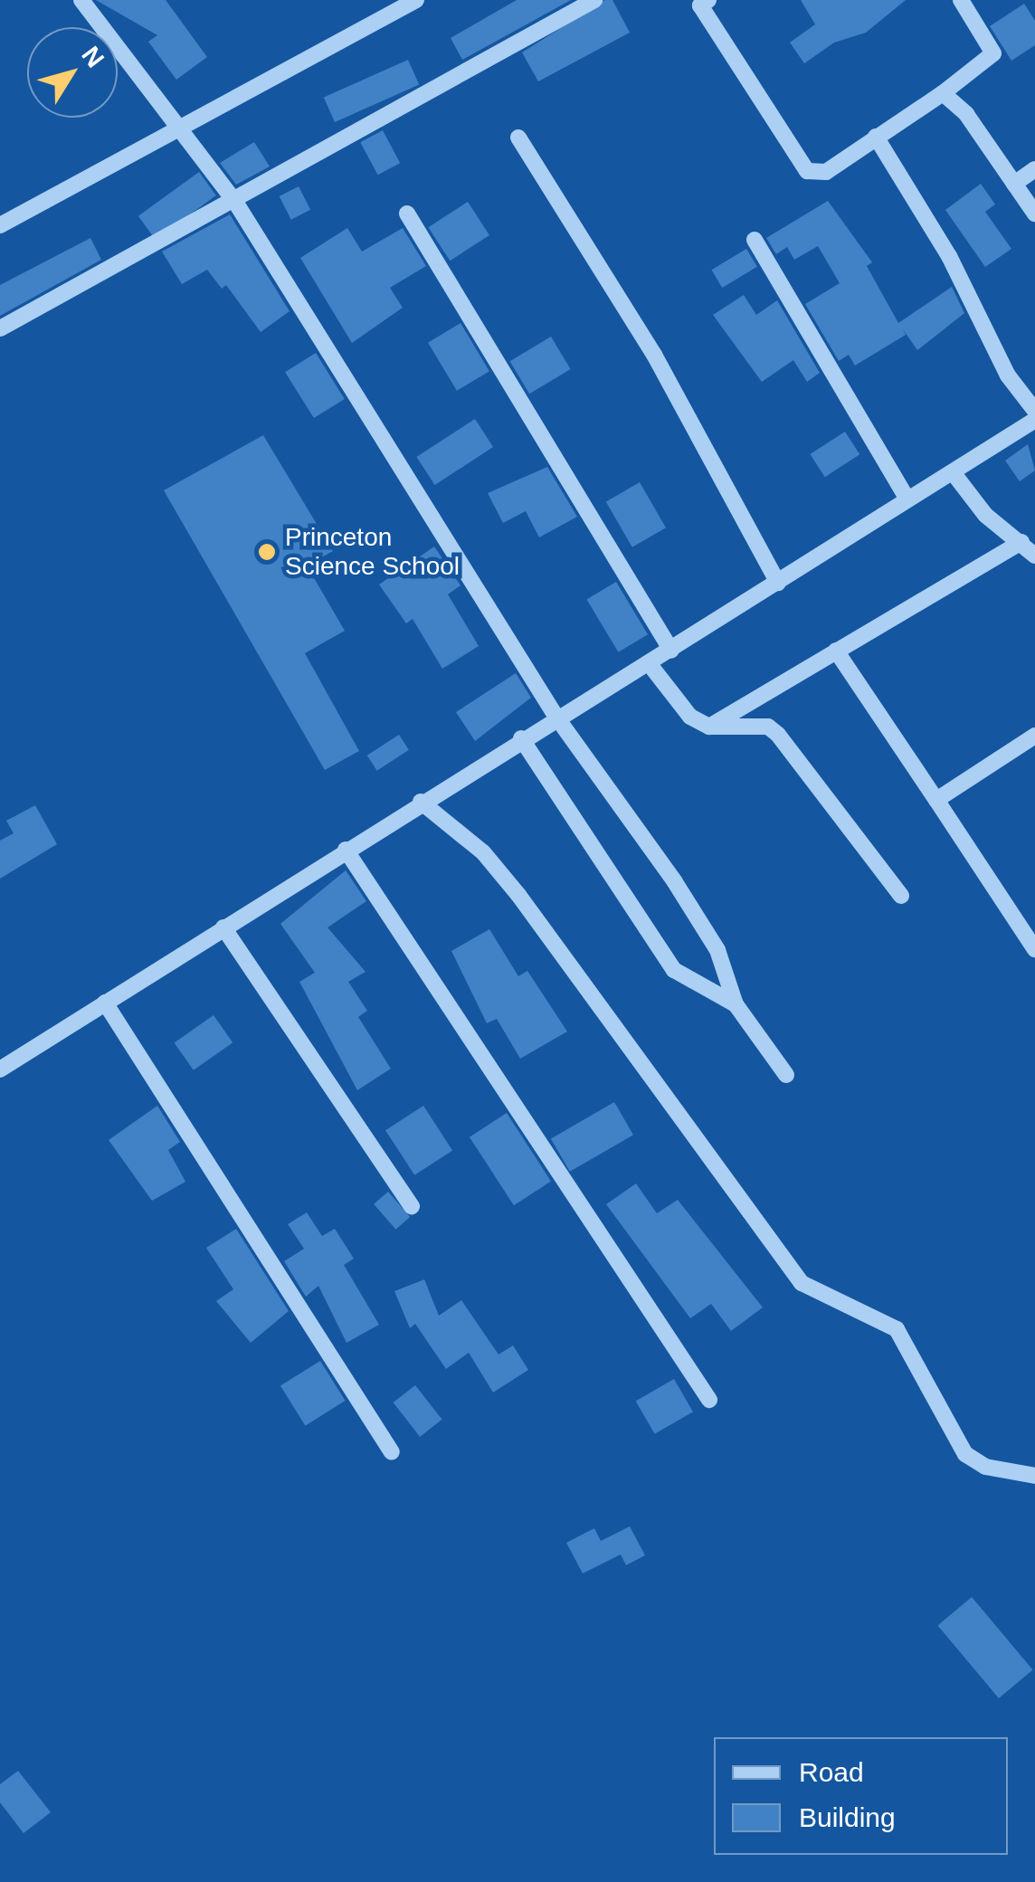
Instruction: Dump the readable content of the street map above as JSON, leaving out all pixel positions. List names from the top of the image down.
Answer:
{
  "places": ["Princeton Science School"],
  "legend": ["Road", "Building"],
  "north": "top right"
}
